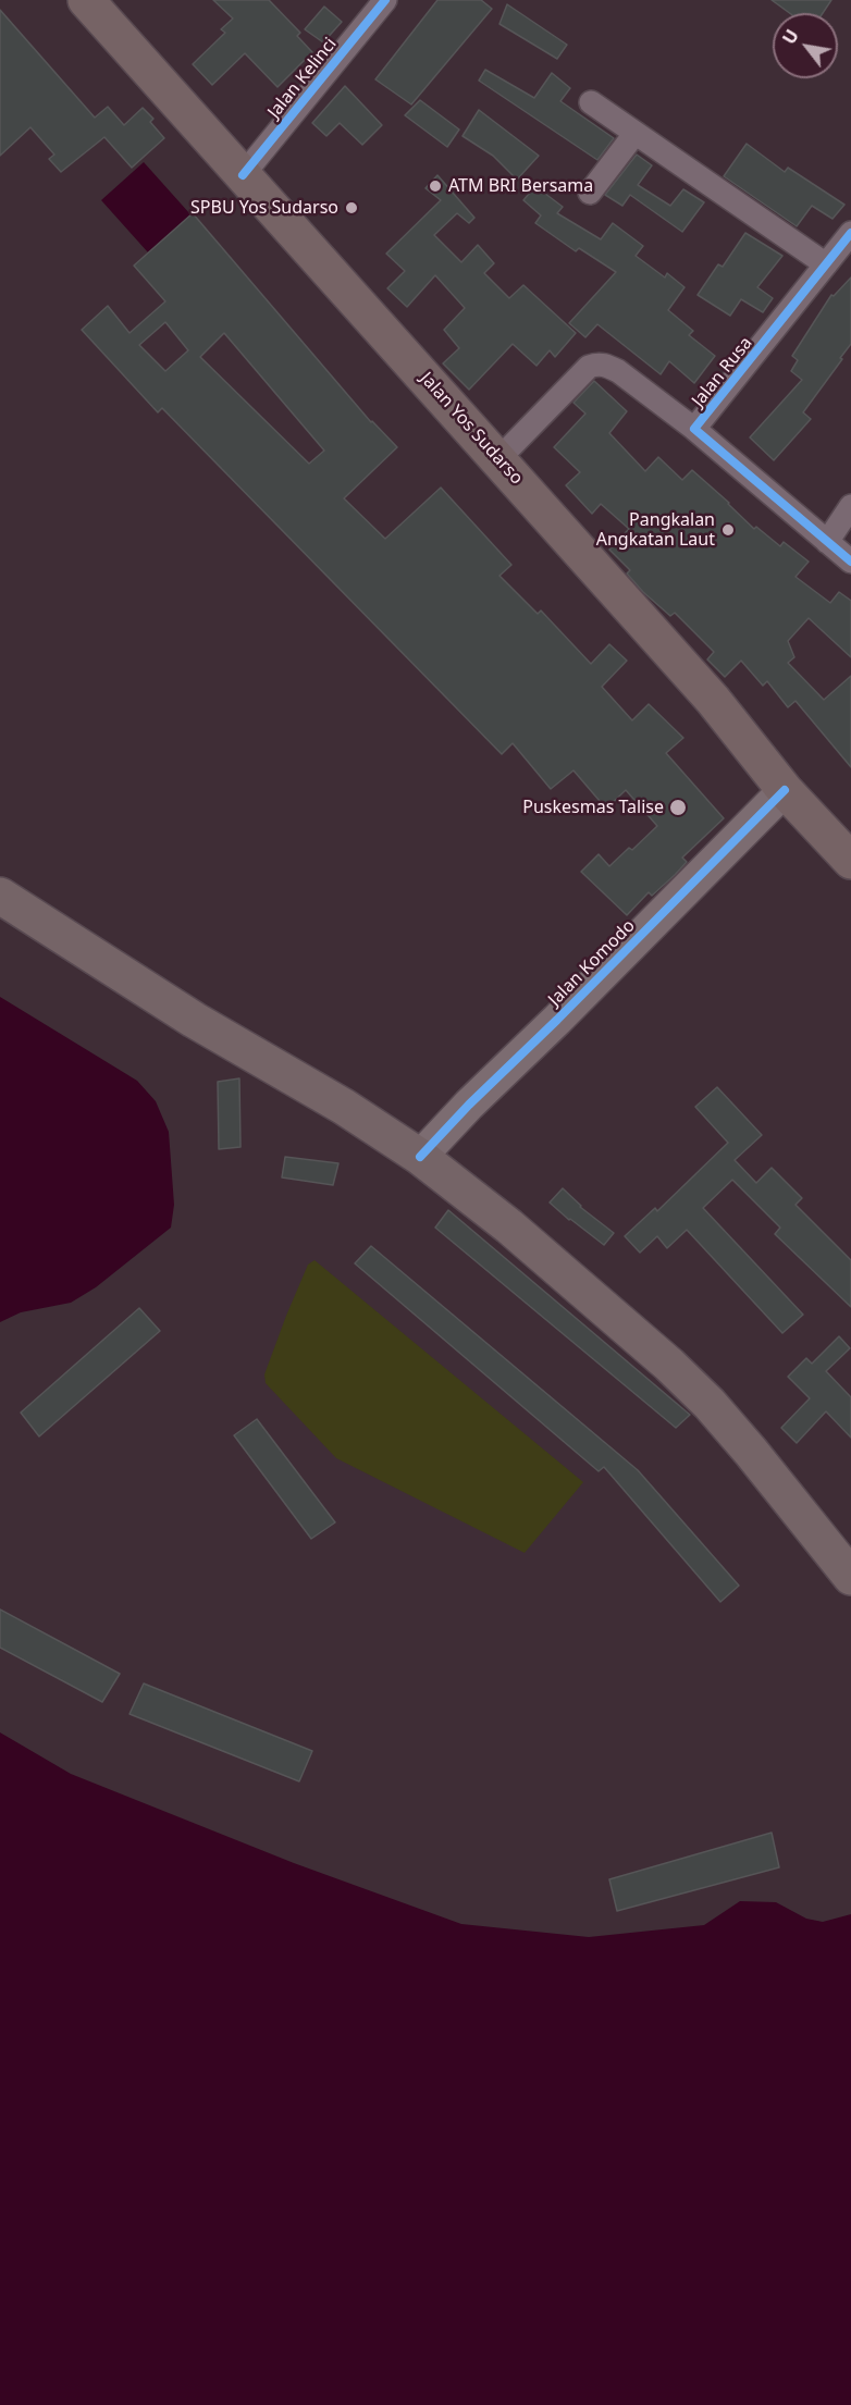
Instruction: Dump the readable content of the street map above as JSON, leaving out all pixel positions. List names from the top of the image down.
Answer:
{
  "streets": {
    "highway": ["Jalan Yos Sudarso"],
    "street": ["Jalan Kelinci", "Jalan Rusa", "Jalan Komodo"]
  },
  "crossings": [
    ["Jalan Kelinci", "Jalan Yos Sudarso"],
    ["Jalan Yos Sudarso", "Jalan Komodo"]
  ],
  "places": [
    "ATM BRI Bersama",
    "SPBU Yos Sudarso",
    "Pangkalan Angkatan Laut",
    "Puskesmas Talise"
  ],
  "north": "top left"
}
